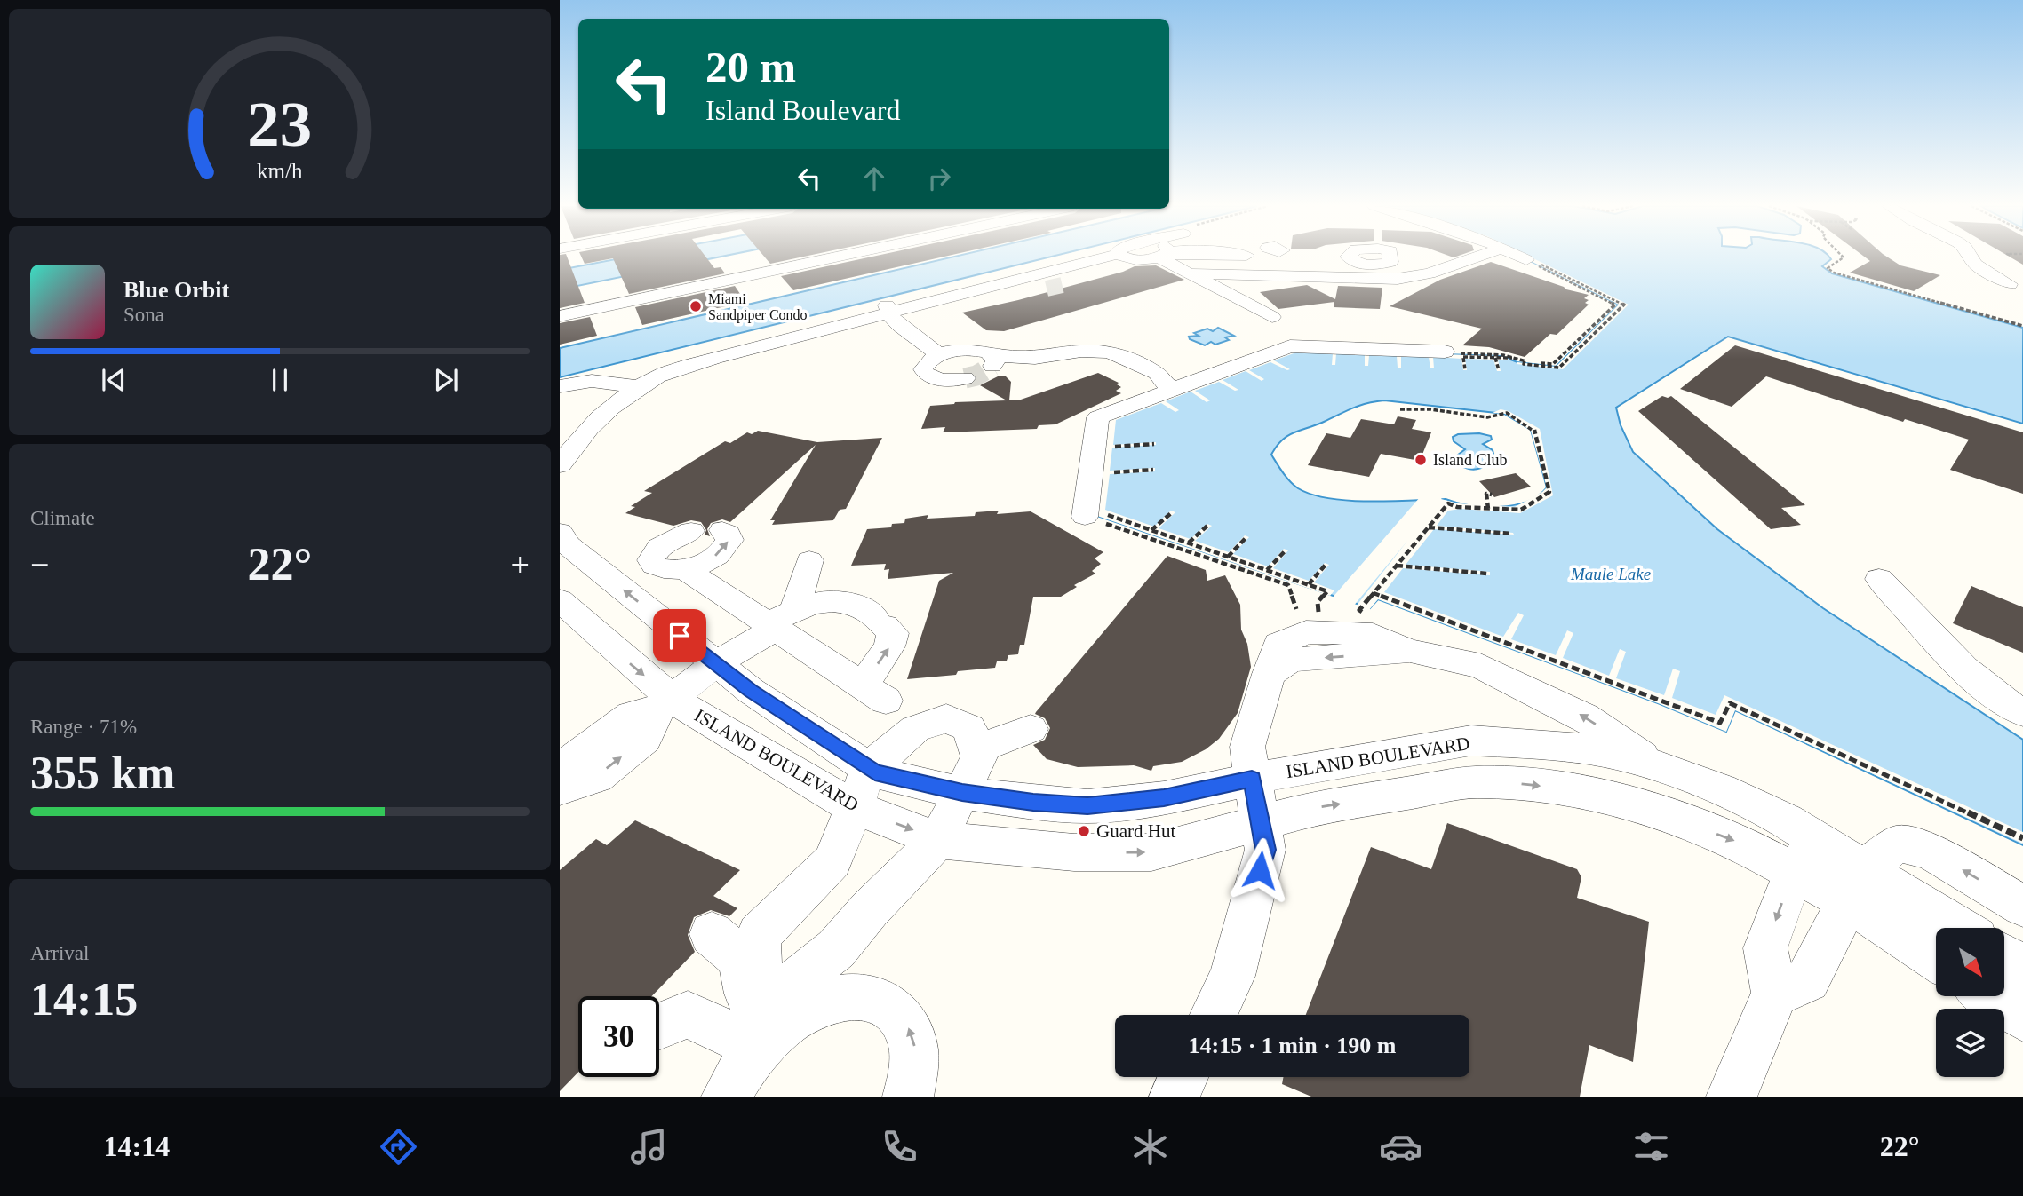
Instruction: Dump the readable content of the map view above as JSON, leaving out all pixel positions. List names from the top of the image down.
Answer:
{
  "streets": {
    "street": ["ISLAND BOULEVARD"]
  },
  "water": ["Maule Lake"],
  "places": ["Miami Sandpiper Condo", "Island Club", "Guard Hut"],
  "north": "bottom right",
  "page": {
    "turn": ["20 m", "Island Boulevard"],
    "song": ["Blue Orbit", "Sona"],
    "tile": [
      "Climate",
      ["Range · 71%", "355 km"],
      ["Arrival", "14:15"]
    ],
    "heat": ["−", "22°", "+"],
    "limit": "30",
    "trip": "14:15 · 1 min · 190 m",
    "tabs": ["14:14", "22°"],
    "gauge": ["23", "km/h"]
  }
}
